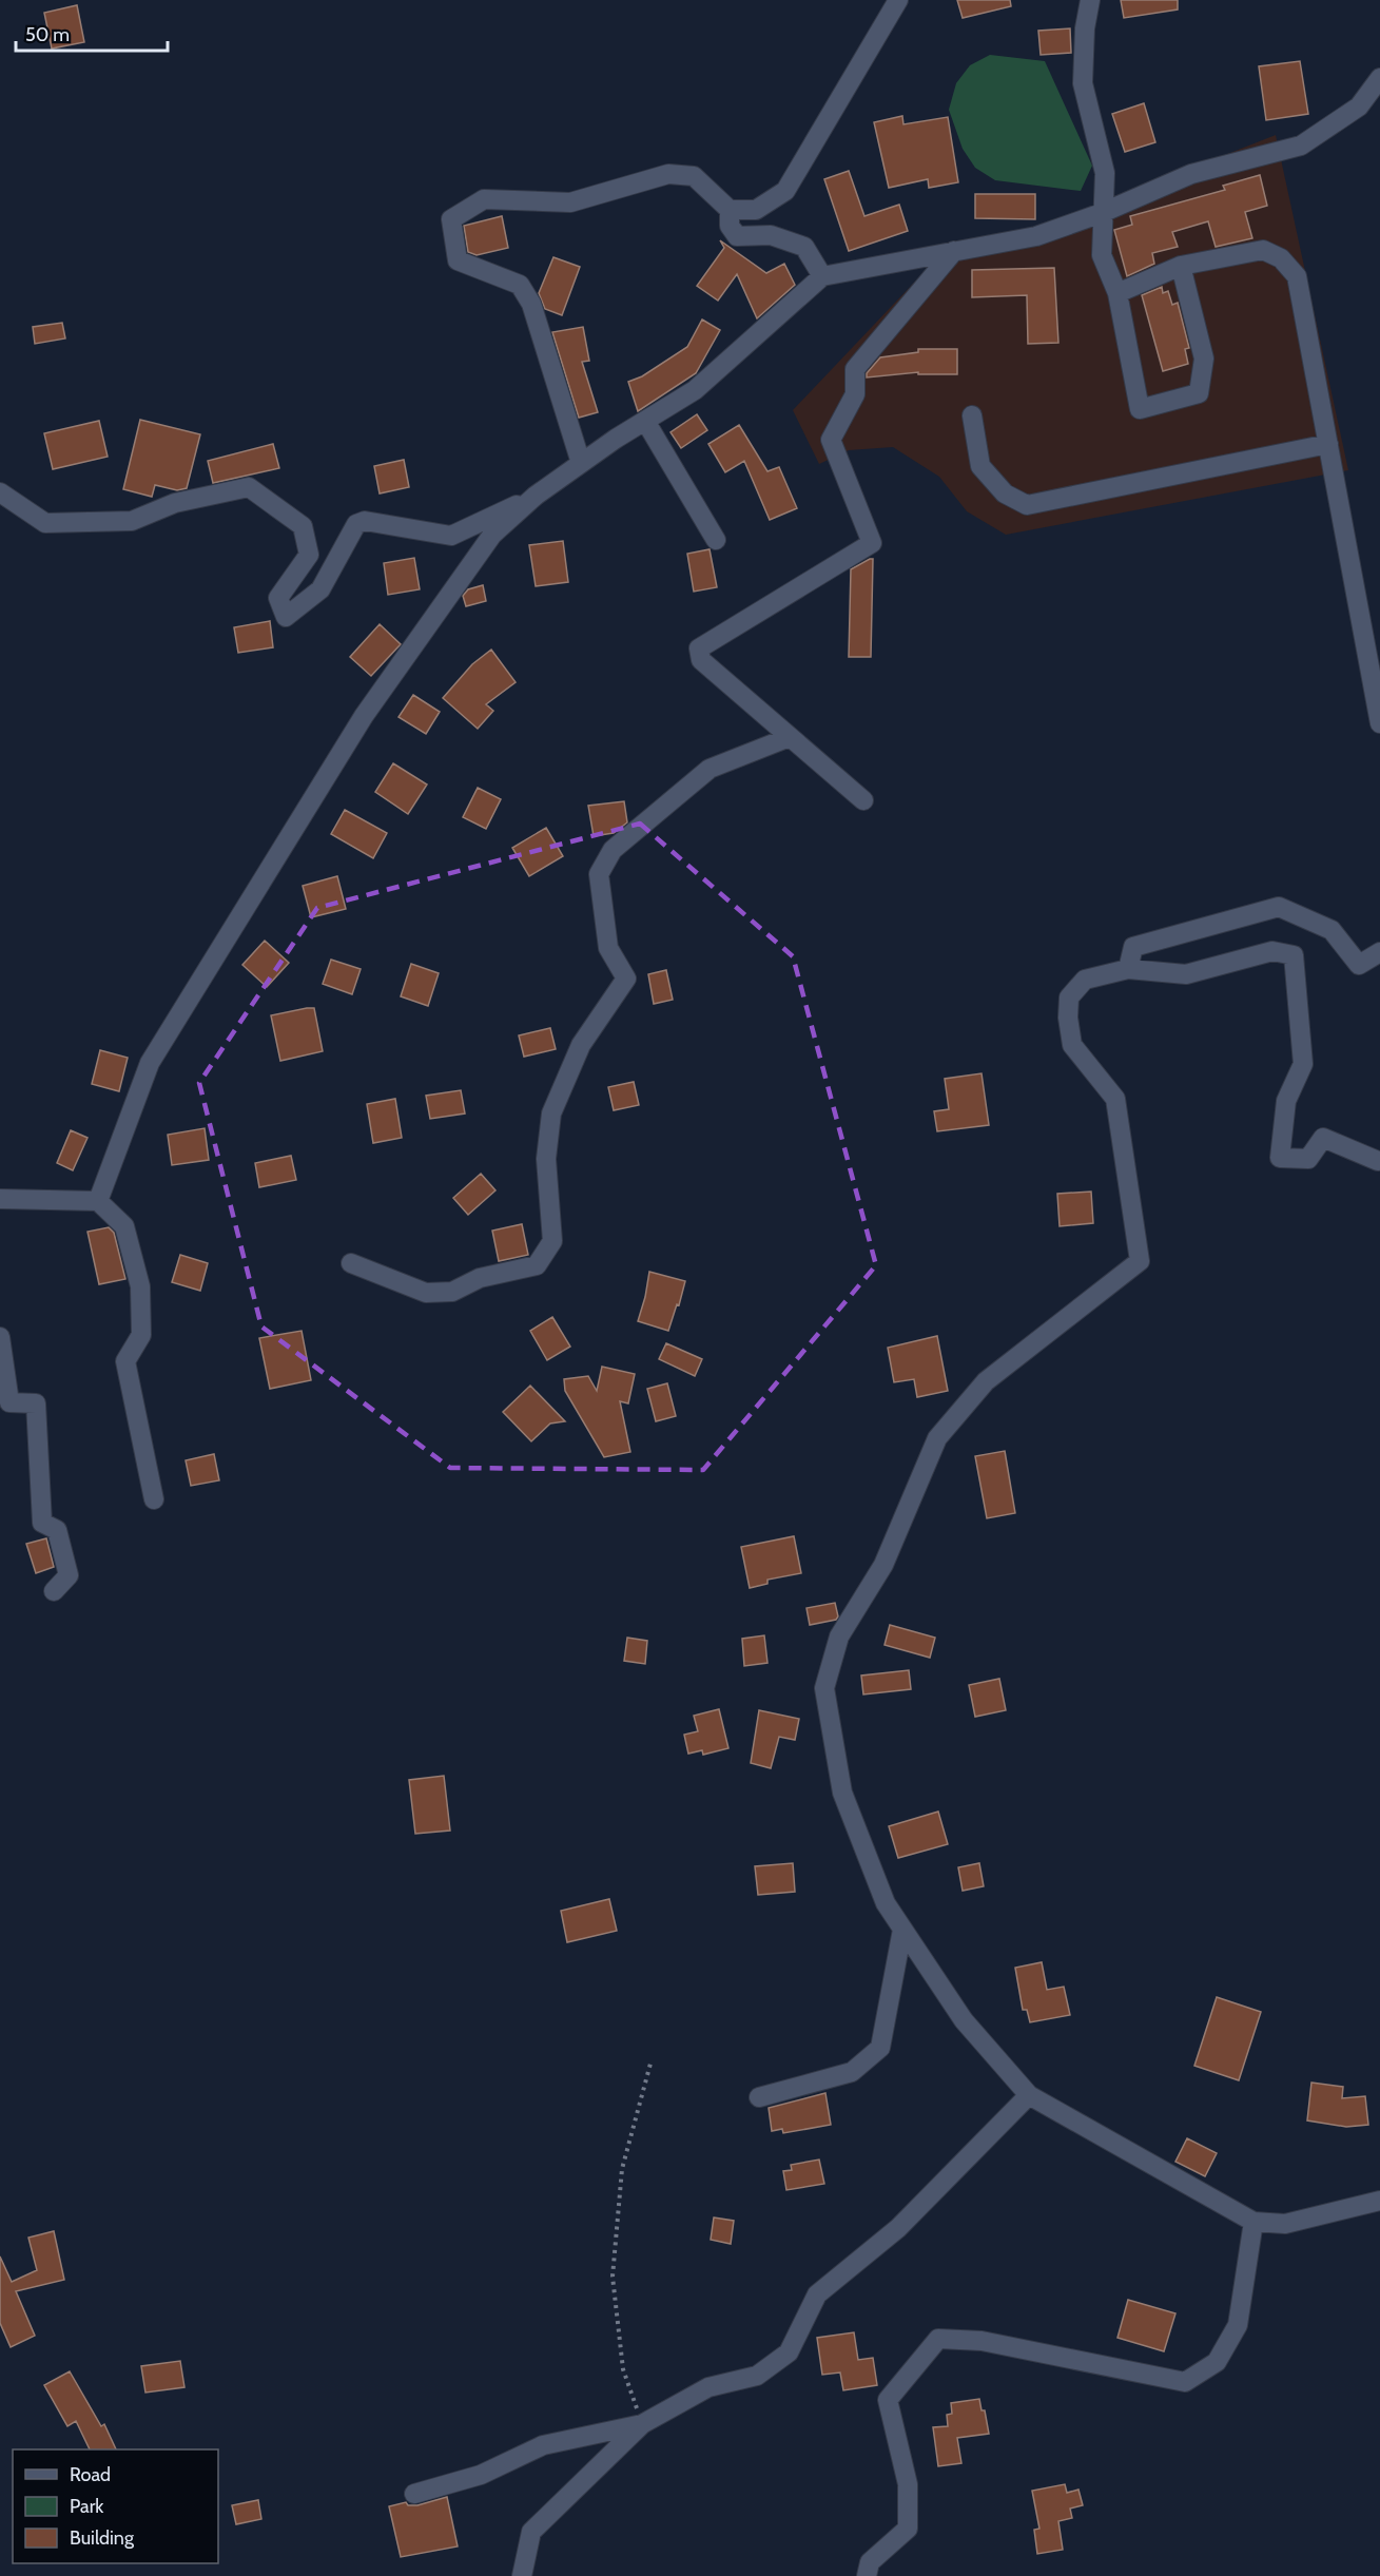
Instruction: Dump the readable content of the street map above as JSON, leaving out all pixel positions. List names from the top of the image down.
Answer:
{
  "legend": ["Road", "Park", "Building"],
  "scale_bar": "50 m"
}
